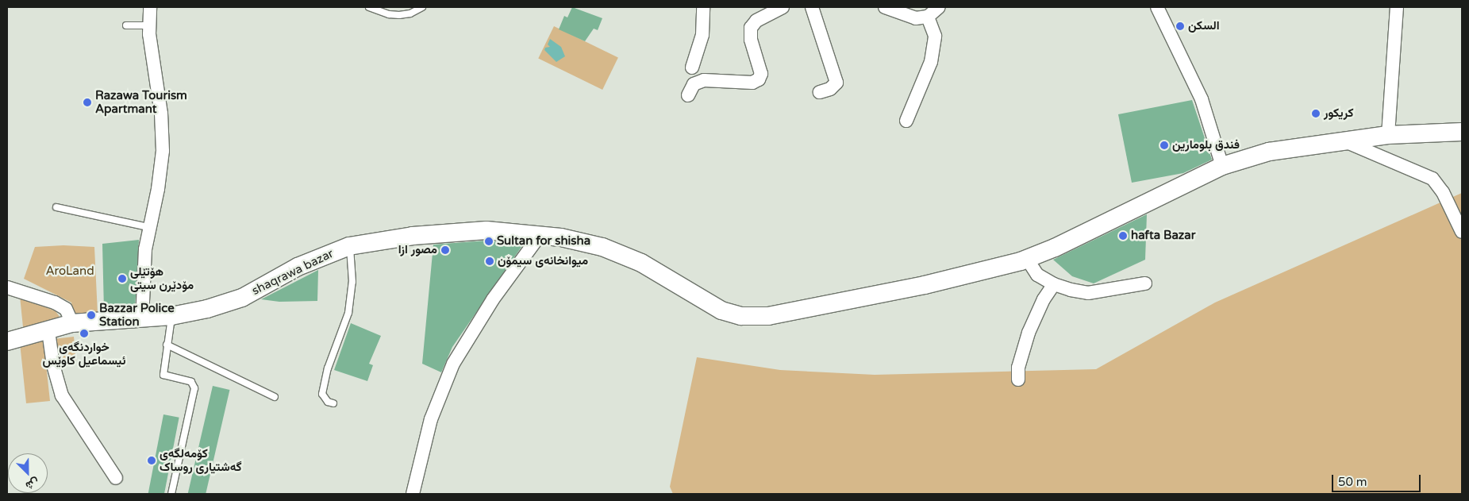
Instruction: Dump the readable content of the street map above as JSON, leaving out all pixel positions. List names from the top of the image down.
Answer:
{
  "streets": {
    "street": ["shaqrawa bazar"]
  },
  "parks": ["AroLand"],
  "places": [
    "السكن",
    "Razawa Tourism Apartmant",
    "کریکور",
    "فندق بلومارين",
    "hafta Bazar",
    "Sultan for shisha",
    "مصور ازا",
    "میوانخانەی سیمۆن",
    "هۆتێلی مۆدێرن سیتی",
    "Bazzar Police Station",
    "خواردنگەی ئیسماعیل کاوێس",
    "کۆمەلگەی گەشتیاری روساک"
  ],
  "scale_bar": "50 m",
  "north": "bottom right"
}
